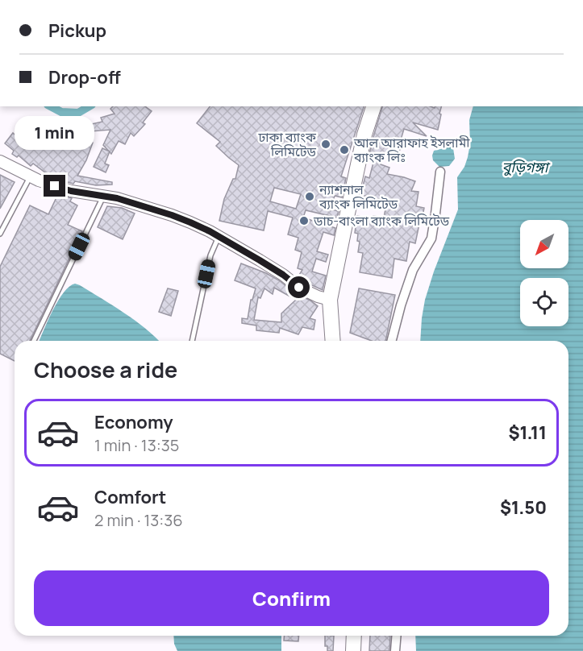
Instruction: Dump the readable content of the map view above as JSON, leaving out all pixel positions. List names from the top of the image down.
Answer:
{
  "water": ["বুড়িগঙ্গা"],
  "places": [
    "ঢাকা ব্যাংক লিমিটেড",
    "আল আরাফাহ ইসলামী ব্যাংক লিঃ",
    "ন্যাশনাল ব্যাংক লিমিটেড",
    "ডাচ-বাংলা ব্যাংক লিমিটেড"
  ],
  "north": "bottom left",
  "page": {
    "banner": ["Pickup", "Drop-off"],
    "bubble": "1 min",
    "heading": "Choose a ride",
    "list": [
      {
        "name": "Economy",
        "note": "1 min · 13:35",
        "value": "$1.11"
      },
      {
        "name": "Comfort",
        "note": "2 min · 13:36",
        "value": "$1.50"
      }
    ],
    "buttons": "Confirm"
  }
}
